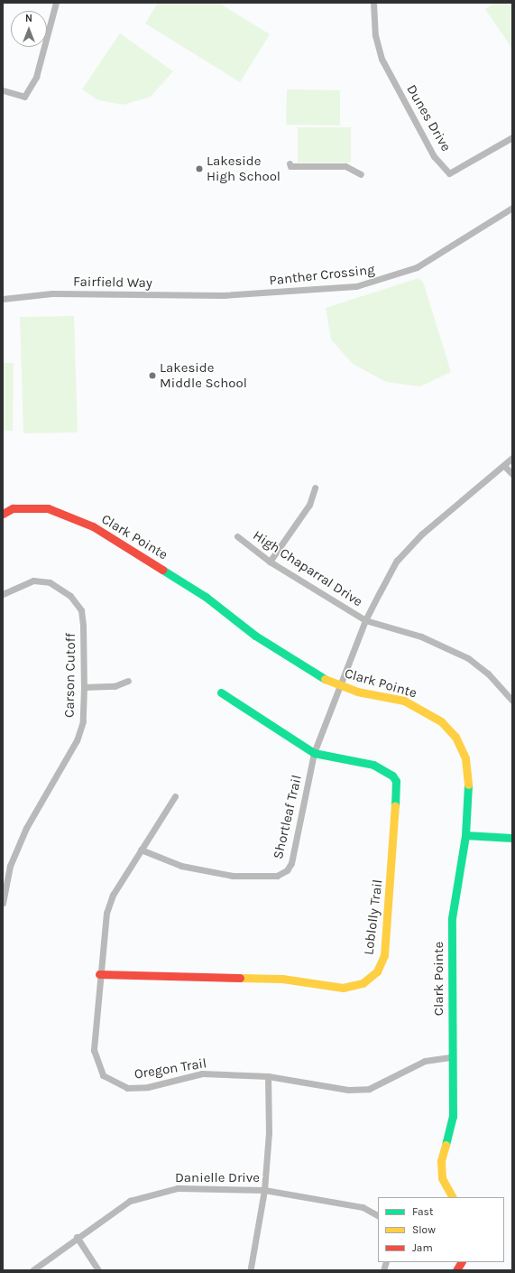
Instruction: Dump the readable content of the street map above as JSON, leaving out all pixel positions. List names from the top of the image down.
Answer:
{
  "streets": {
    "street": [
      "Dunes Drive",
      "Panther Crossing",
      "Fairfield Way",
      "Clark Pointe",
      "High Chaparral Drive",
      "Carson Cutoff",
      "Shortleaf Trail",
      "Loblolly Trail",
      "Oregon Trail",
      "Danielle Drive"
    ]
  },
  "crossings": [
    ["Panther Crossing", "Fairfield Way"],
    ["Clark Pointe", "High Chaparral Drive"],
    ["Clark Pointe", "Shortleaf Trail"],
    ["Clark Pointe", "Oregon Trail"],
    ["High Chaparral Drive", "Shortleaf Trail"],
    ["Shortleaf Trail", "Loblolly Trail"],
    ["Shortleaf Trail", "Oregon Trail"],
    ["Loblolly Trail", "Oregon Trail"]
  ],
  "places": ["Lakeside High School", "Lakeside Middle School"],
  "legend": ["Fast", "Slow", "Jam"],
  "north": "top"
}
